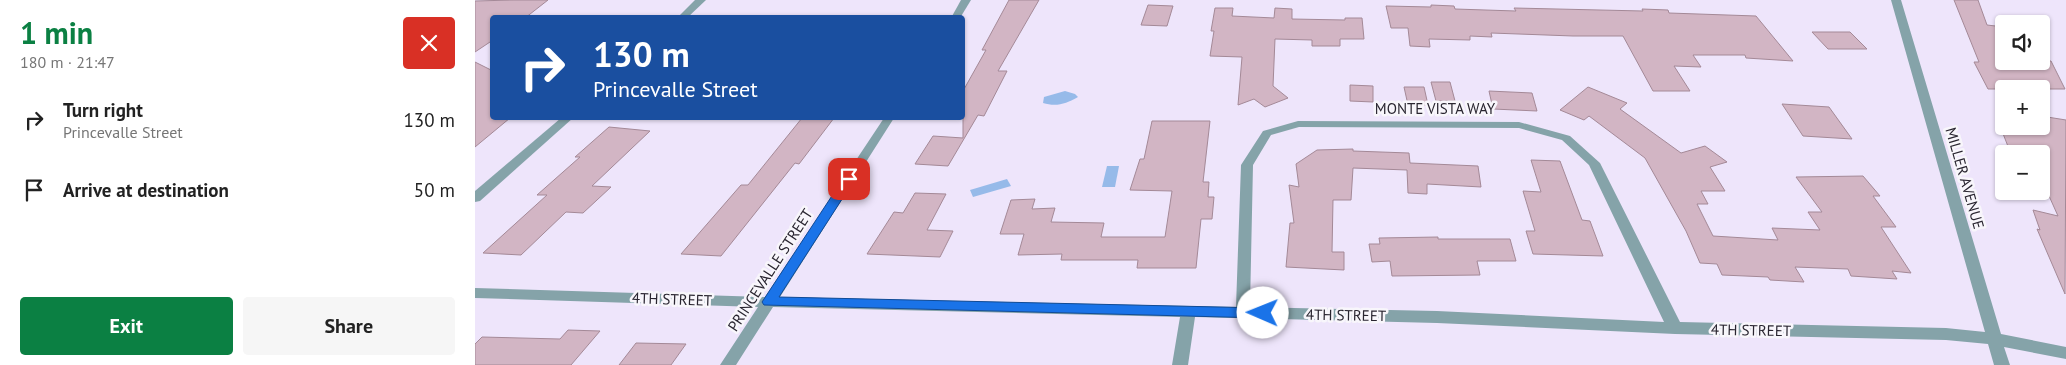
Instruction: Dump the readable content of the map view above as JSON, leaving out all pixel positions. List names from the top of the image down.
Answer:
{
  "streets": {
    "street": [
      "MONTE VISTA WAY",
      "MILLER AVENUE",
      "PRINCEVALLE STREET",
      "4TH STREET"
    ]
  },
  "crossings": [
    ["MONTE VISTA WAY", "4TH STREET"],
    ["MILLER AVENUE", "4TH STREET"],
    ["PRINCEVALLE STREET", "4TH STREET"]
  ],
  "page": {
    "heading": ["1 min", "180 m · 21:47"],
    "map_buttons": ["+", "−"],
    "turn": ["130 m", "Princevalle Street"],
    "list": [
      {
        "name": "Turn right",
        "note": "Princevalle Street",
        "value": "130 m"
      },
      {
        "name": "Arrive at destination",
        "value": "50 m"
      }
    ],
    "buttons": ["Exit", "Share"]
  }
}
